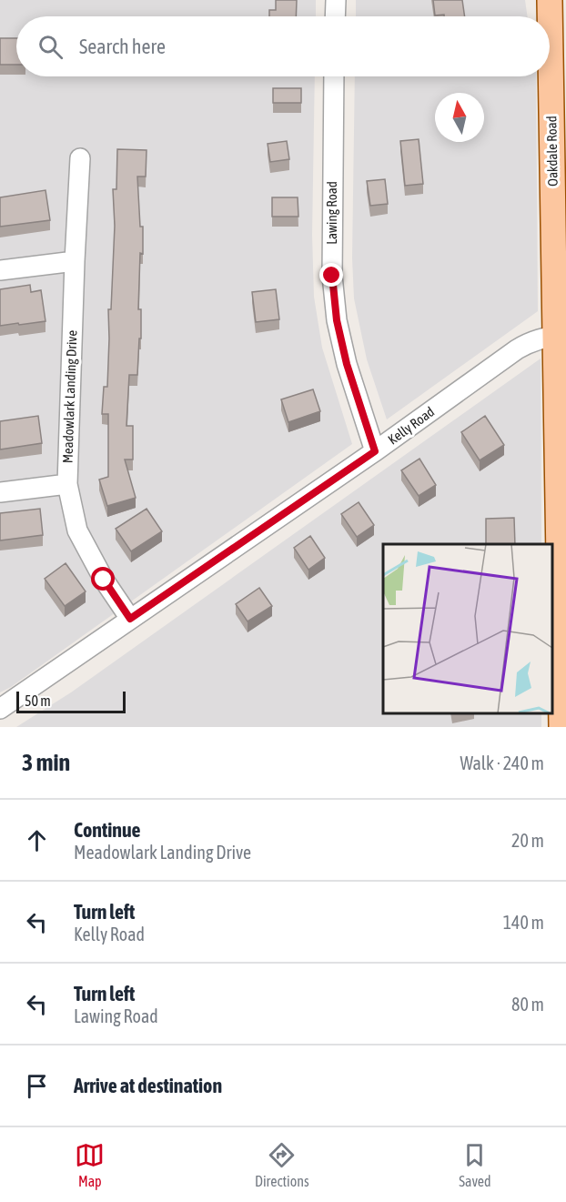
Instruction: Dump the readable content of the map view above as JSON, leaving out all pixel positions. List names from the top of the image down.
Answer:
{
  "streets": {
    "main road": ["Oakdale Road"],
    "street": ["Lawing Road", "Meadowlark Landing Drive", "Kelly Road"]
  },
  "crossings": [
    ["Oakdale Road", "Kelly Road"],
    ["Lawing Road", "Kelly Road"],
    ["Meadowlark Landing Drive", "Kelly Road"]
  ],
  "scale_bar": "50 m",
  "north": "top",
  "page": {
    "search": "Search here",
    "scale": "50 m",
    "heading": ["3 min", "Walk · 240 m"],
    "list": [
      ["Continue", "Meadowlark Landing Drive", "20 m"],
      ["Turn left", "Kelly Road", "140 m"],
      ["Turn left", "Lawing Road", "80 m"],
      "Arrive at destination"
    ],
    "nav": ["Map", "Directions", "Saved"]
  }
}
